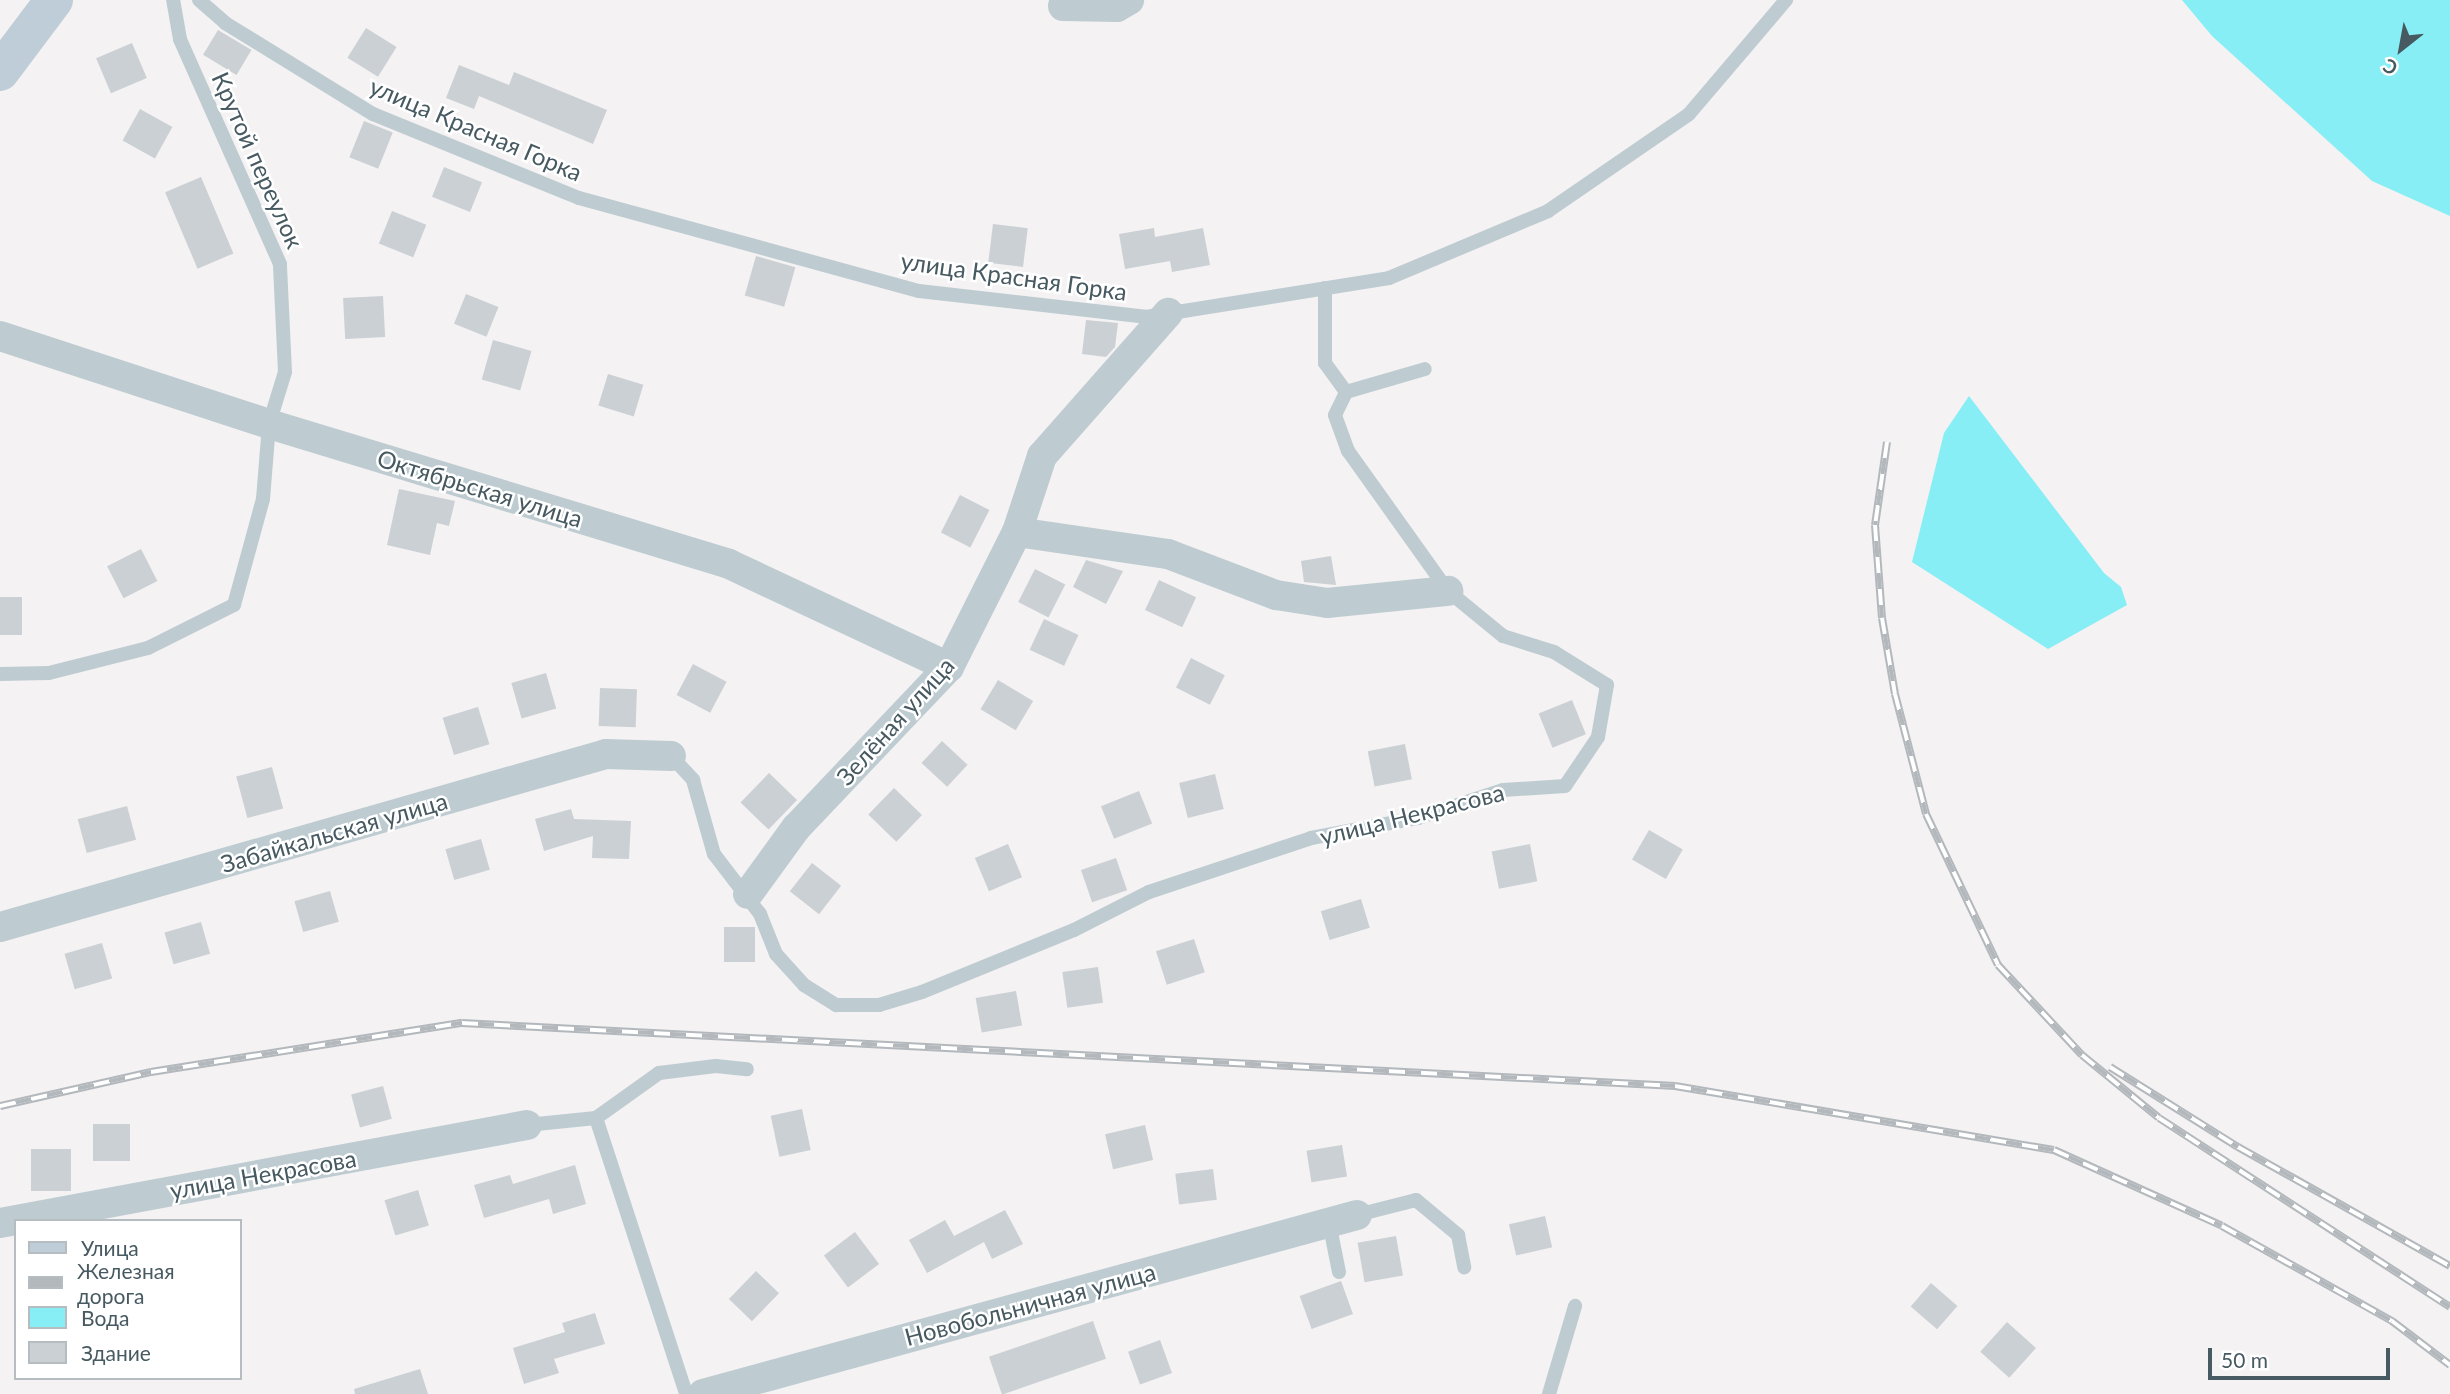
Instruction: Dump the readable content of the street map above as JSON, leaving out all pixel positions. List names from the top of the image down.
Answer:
{
  "streets": {
    "street": [
      "Октябрьская улица",
      "Зелёная улица",
      "улица Некрасова",
      "Забайкальская улица",
      "Новобольничная улица"
    ],
    "lane": ["улица Красная Горка", "Крутой переулок"]
  },
  "crossings": [
    ["улица Красная Горка", "Зелёная улица"],
    ["Крутой переулок", "Октябрьская улица"],
    ["Октябрьская улица", "Зелёная улица"],
    ["Зелёная улица", "улица Некрасова"]
  ],
  "legend": [
    "Улица",
    "Железная дорога",
    "Вода",
    "Здание"
  ],
  "scale_bar": "50 m",
  "north": "bottom left"
}
